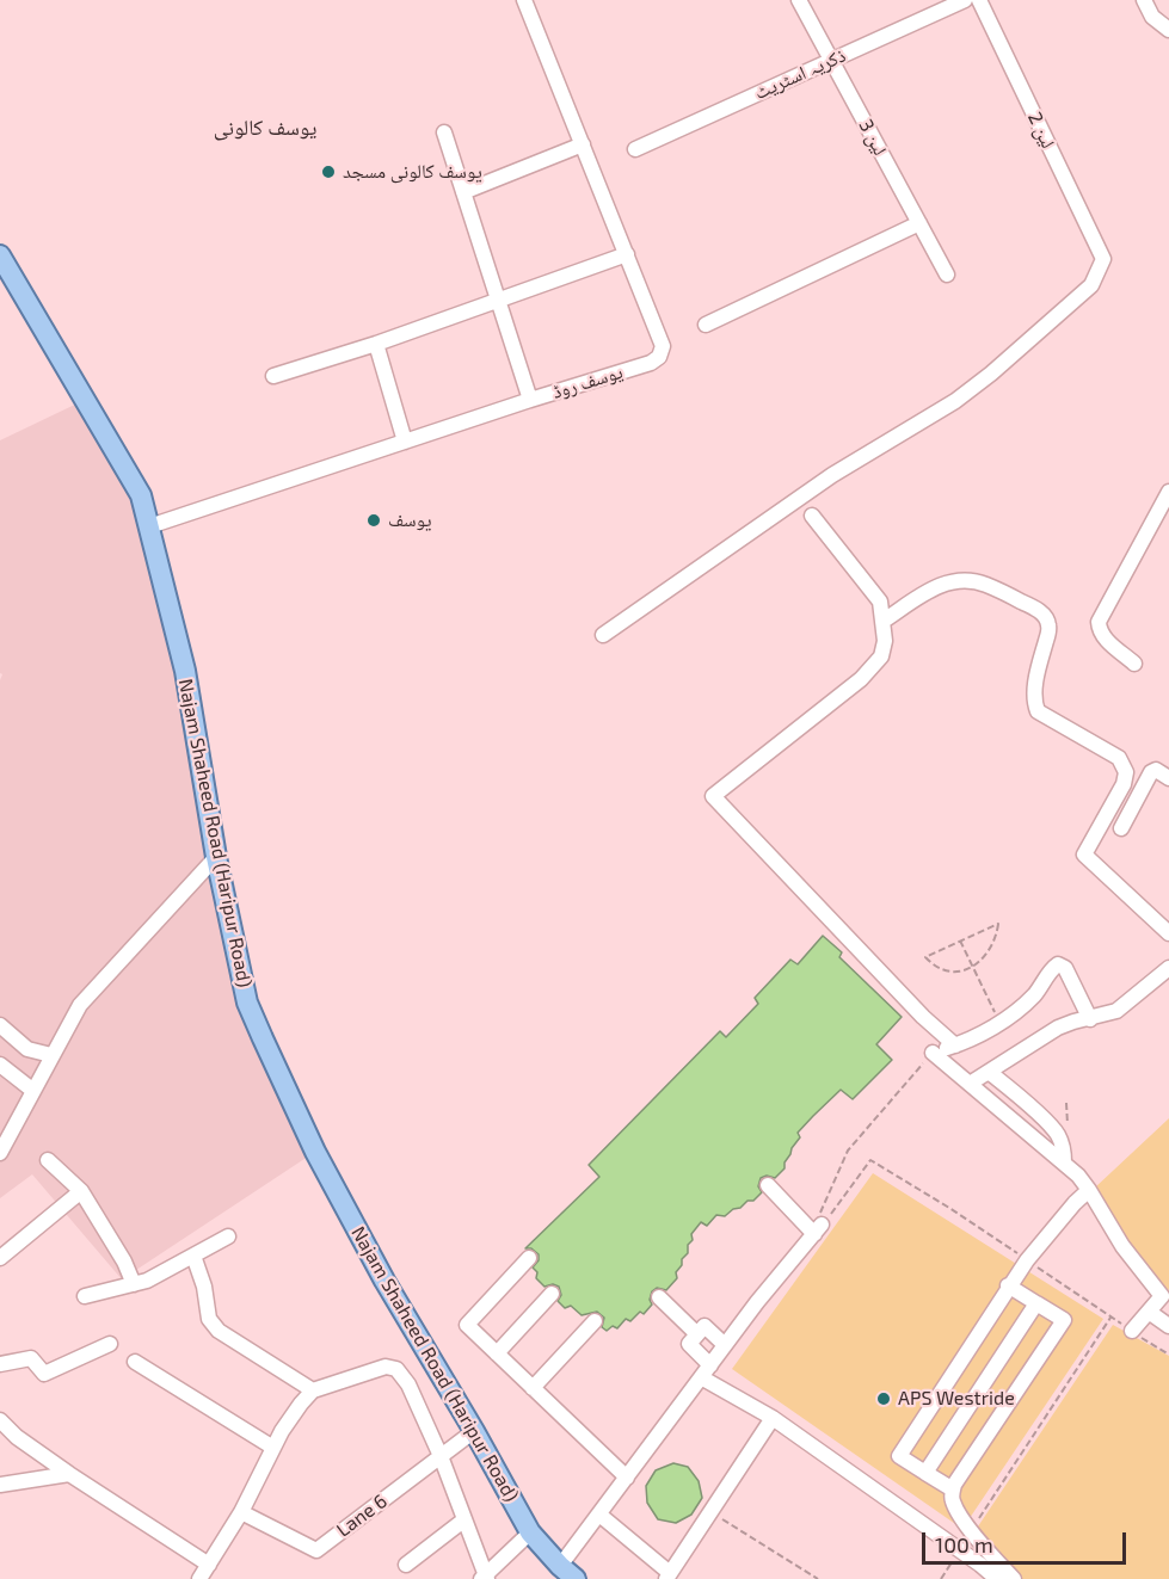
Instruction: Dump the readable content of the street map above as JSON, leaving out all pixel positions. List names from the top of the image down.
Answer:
{
  "streets": {
    "main road": ["Najam Shaheed Road (Haripur Road)"],
    "street": [
      "ذکریہ اسٹریٹ",
      "لین 2",
      "لین 3",
      "یوسف روڈ",
      "Lane 6"
    ]
  },
  "crossings": [
    ["ذکریہ اسٹریٹ", "لین 3"],
    ["یوسف روڈ", "Najam Shaheed Road (Haripur Road)"],
    ["Najam Shaheed Road (Haripur Road)", "Lane 6"]
  ],
  "districts": ["یوسف کالونی"],
  "places": ["یوسف کالونی مسجد", "یوسف", "APS Westride"],
  "scale_bar": "100 m"
}
